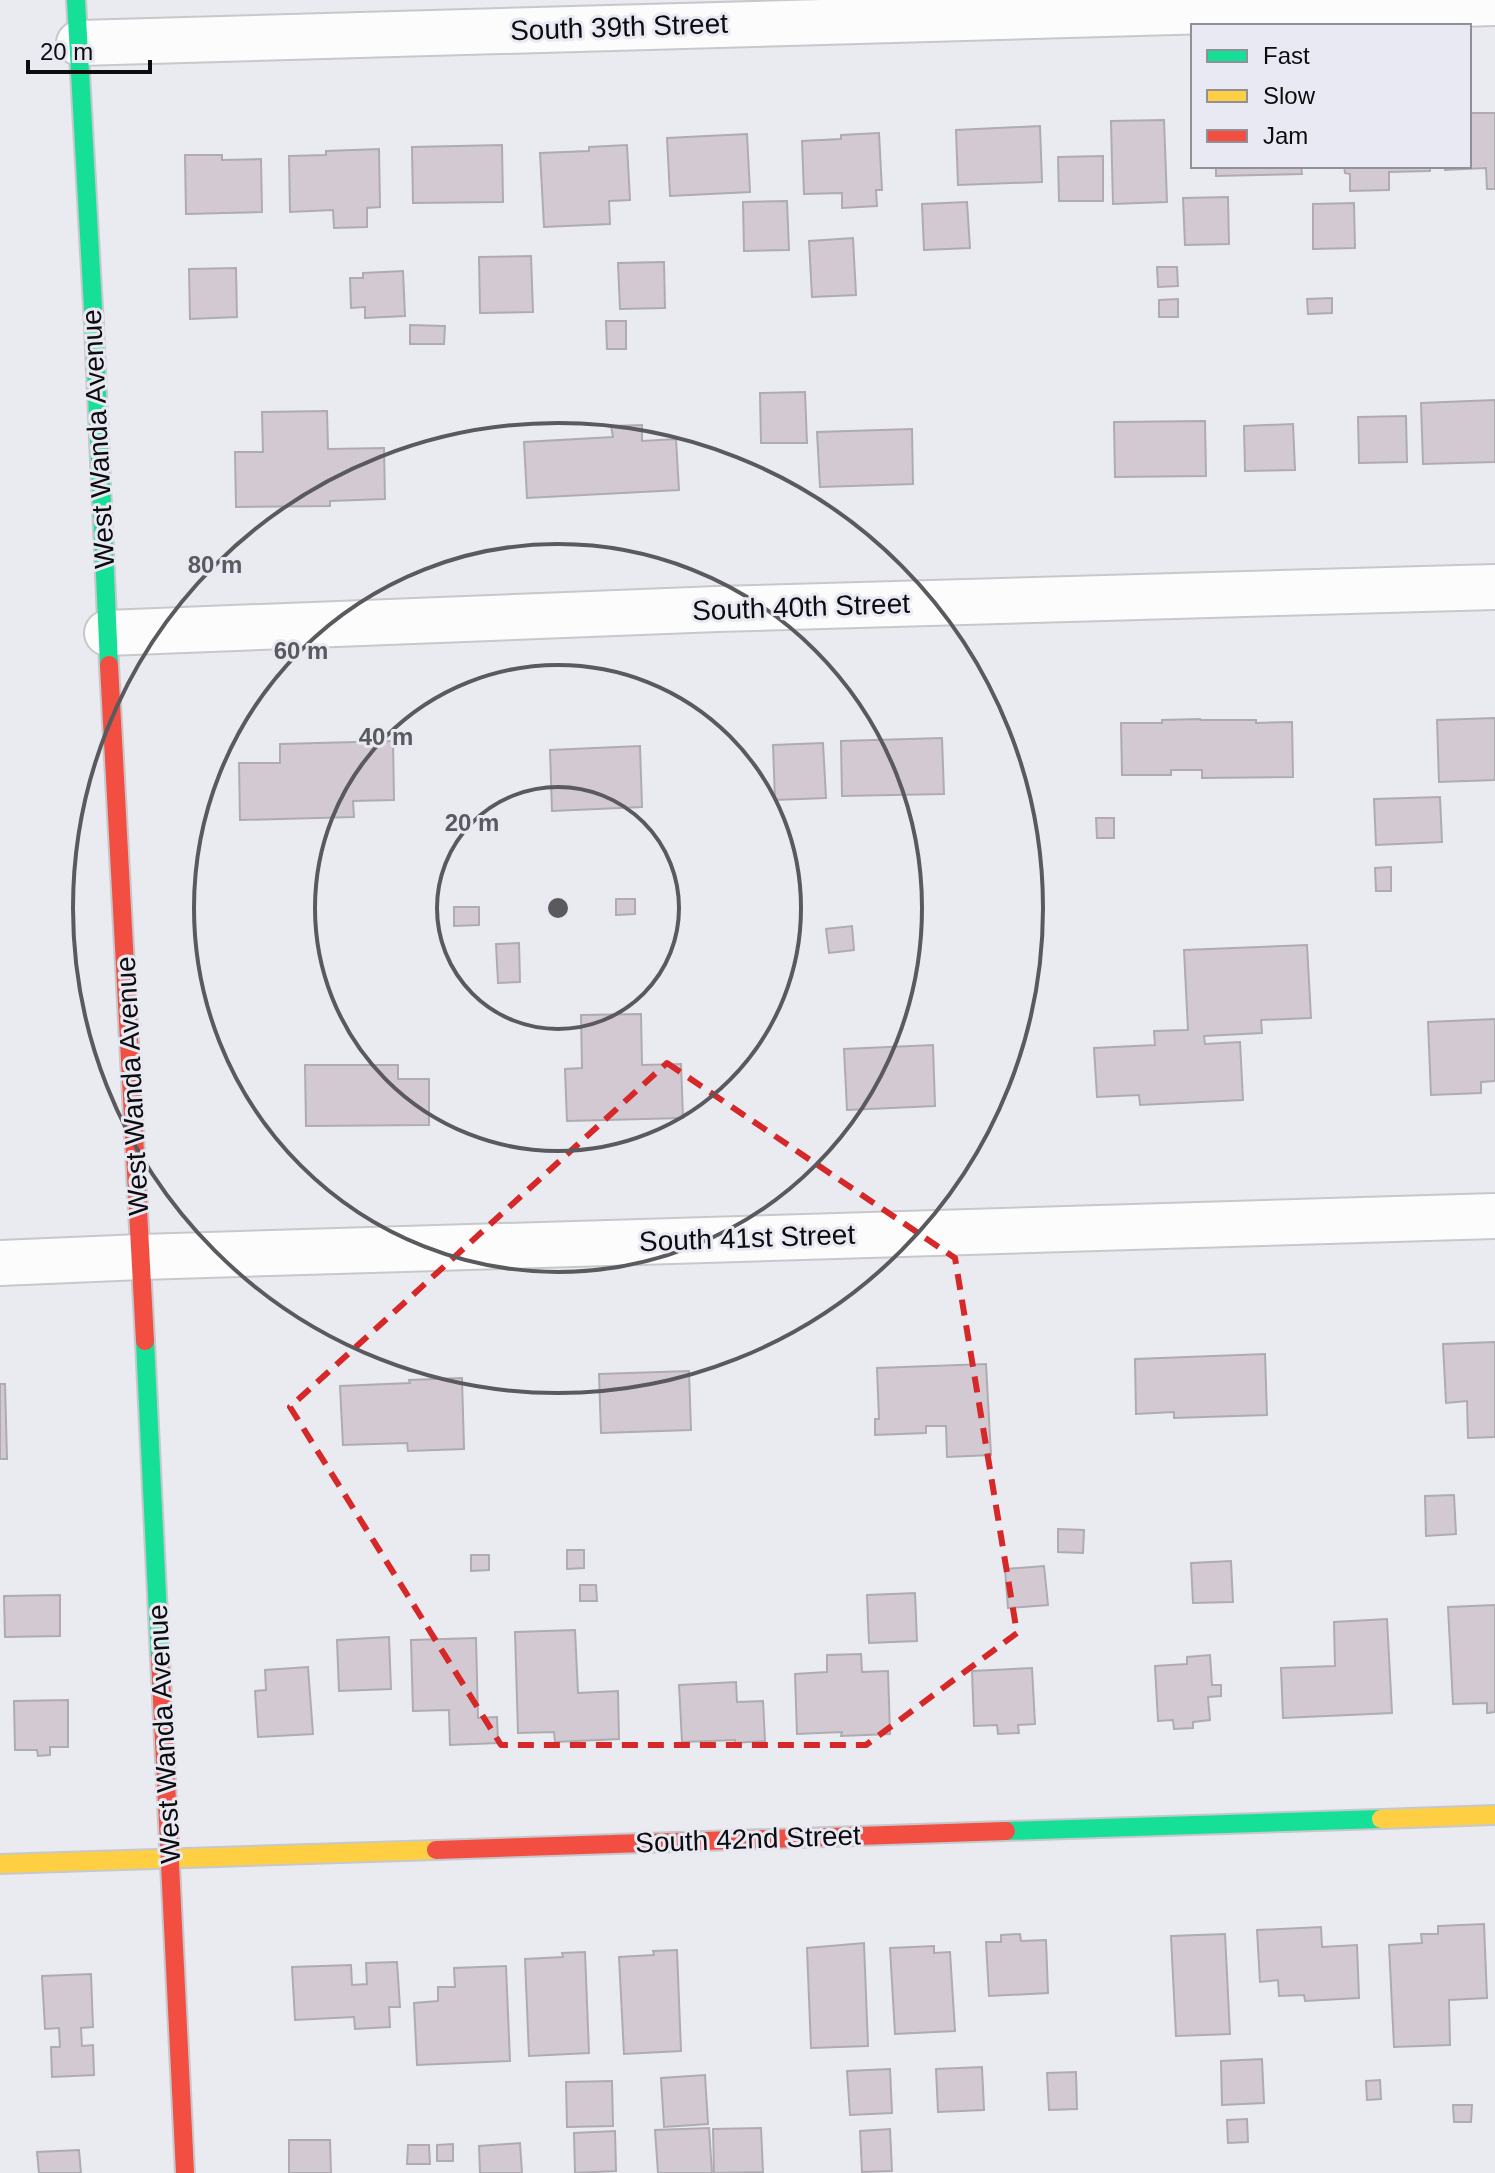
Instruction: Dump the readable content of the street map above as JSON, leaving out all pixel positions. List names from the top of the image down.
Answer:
{
  "streets": {
    "street": [
      "South 39th Street",
      "West Wanda Avenue",
      "South 40th Street",
      "South 41st Street",
      "South 42nd Street"
    ]
  },
  "crossings": [
    ["South 39th Street", "West Wanda Avenue"],
    ["West Wanda Avenue", "South 40th Street"],
    ["West Wanda Avenue", "South 41st Street"],
    ["West Wanda Avenue", "South 42nd Street"]
  ],
  "legend": ["Fast", "Slow", "Jam"],
  "scale_bar": "20 m",
  "rings": [
    "80 m",
    "60 m",
    "40 m",
    "20 m"
  ]
}
